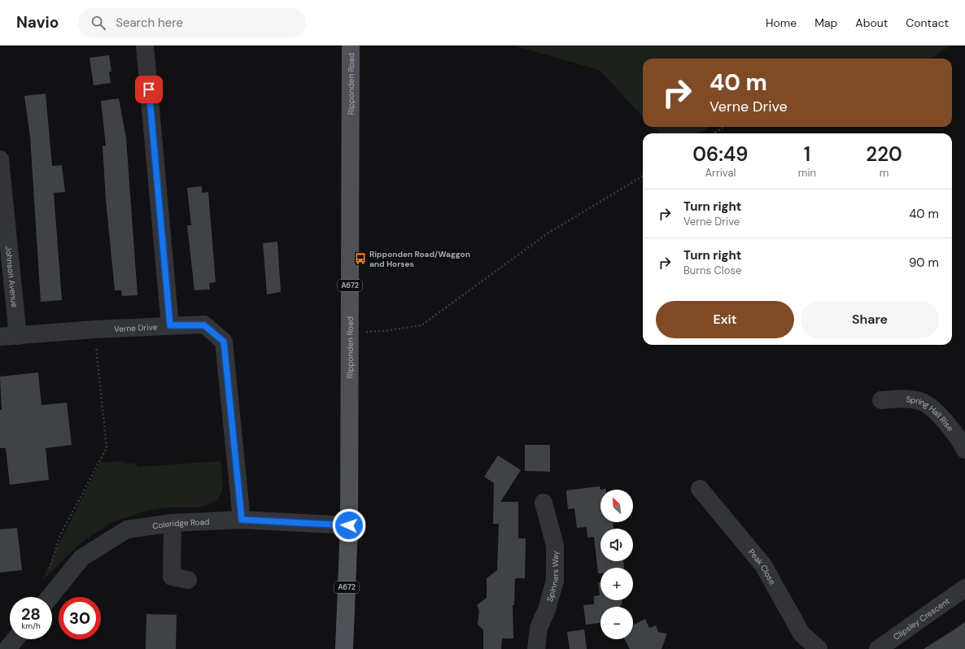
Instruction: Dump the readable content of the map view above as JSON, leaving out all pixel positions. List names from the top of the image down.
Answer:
{
  "streets": {
    "main road": ["Ripponden Road", "A672"],
    "street": [
      "Johnson Avenue",
      "Verne Drive",
      "Spring Hall Rise",
      "Coleridge Road",
      "Peak Close",
      "Spinners Way",
      "Clipsley Crescent"
    ]
  },
  "crossings": [
    ["Ripponden Road", "Coleridge Road"],
    ["Johnson Avenue", "Verne Drive"],
    ["Verne Drive", "Coleridge Road"]
  ],
  "places": {
    "bus stop": ["Ripponden Road/Waggon and Horses"]
  },
  "north": "top left",
  "page": {
    "header": "Navio",
    "search": "Search here",
    "nav": [
      "Home",
      "Map",
      "About",
      "Contact"
    ],
    "turn": ["40 m", "Verne Drive"],
    "eta": [
      "06:49",
      "Arrival",
      "1",
      "min",
      "220",
      "m"
    ],
    "list": [
      {
        "name": "Turn right",
        "note": "Verne Drive",
        "value": "40 m"
      },
      {
        "name": "Turn right",
        "note": "Burns Close",
        "value": "90 m"
      }
    ],
    "buttons": ["Exit", "Share"],
    "map_buttons": ["+", "−"],
    "speed": "28 km/h",
    "limit": "30"
  }
}
